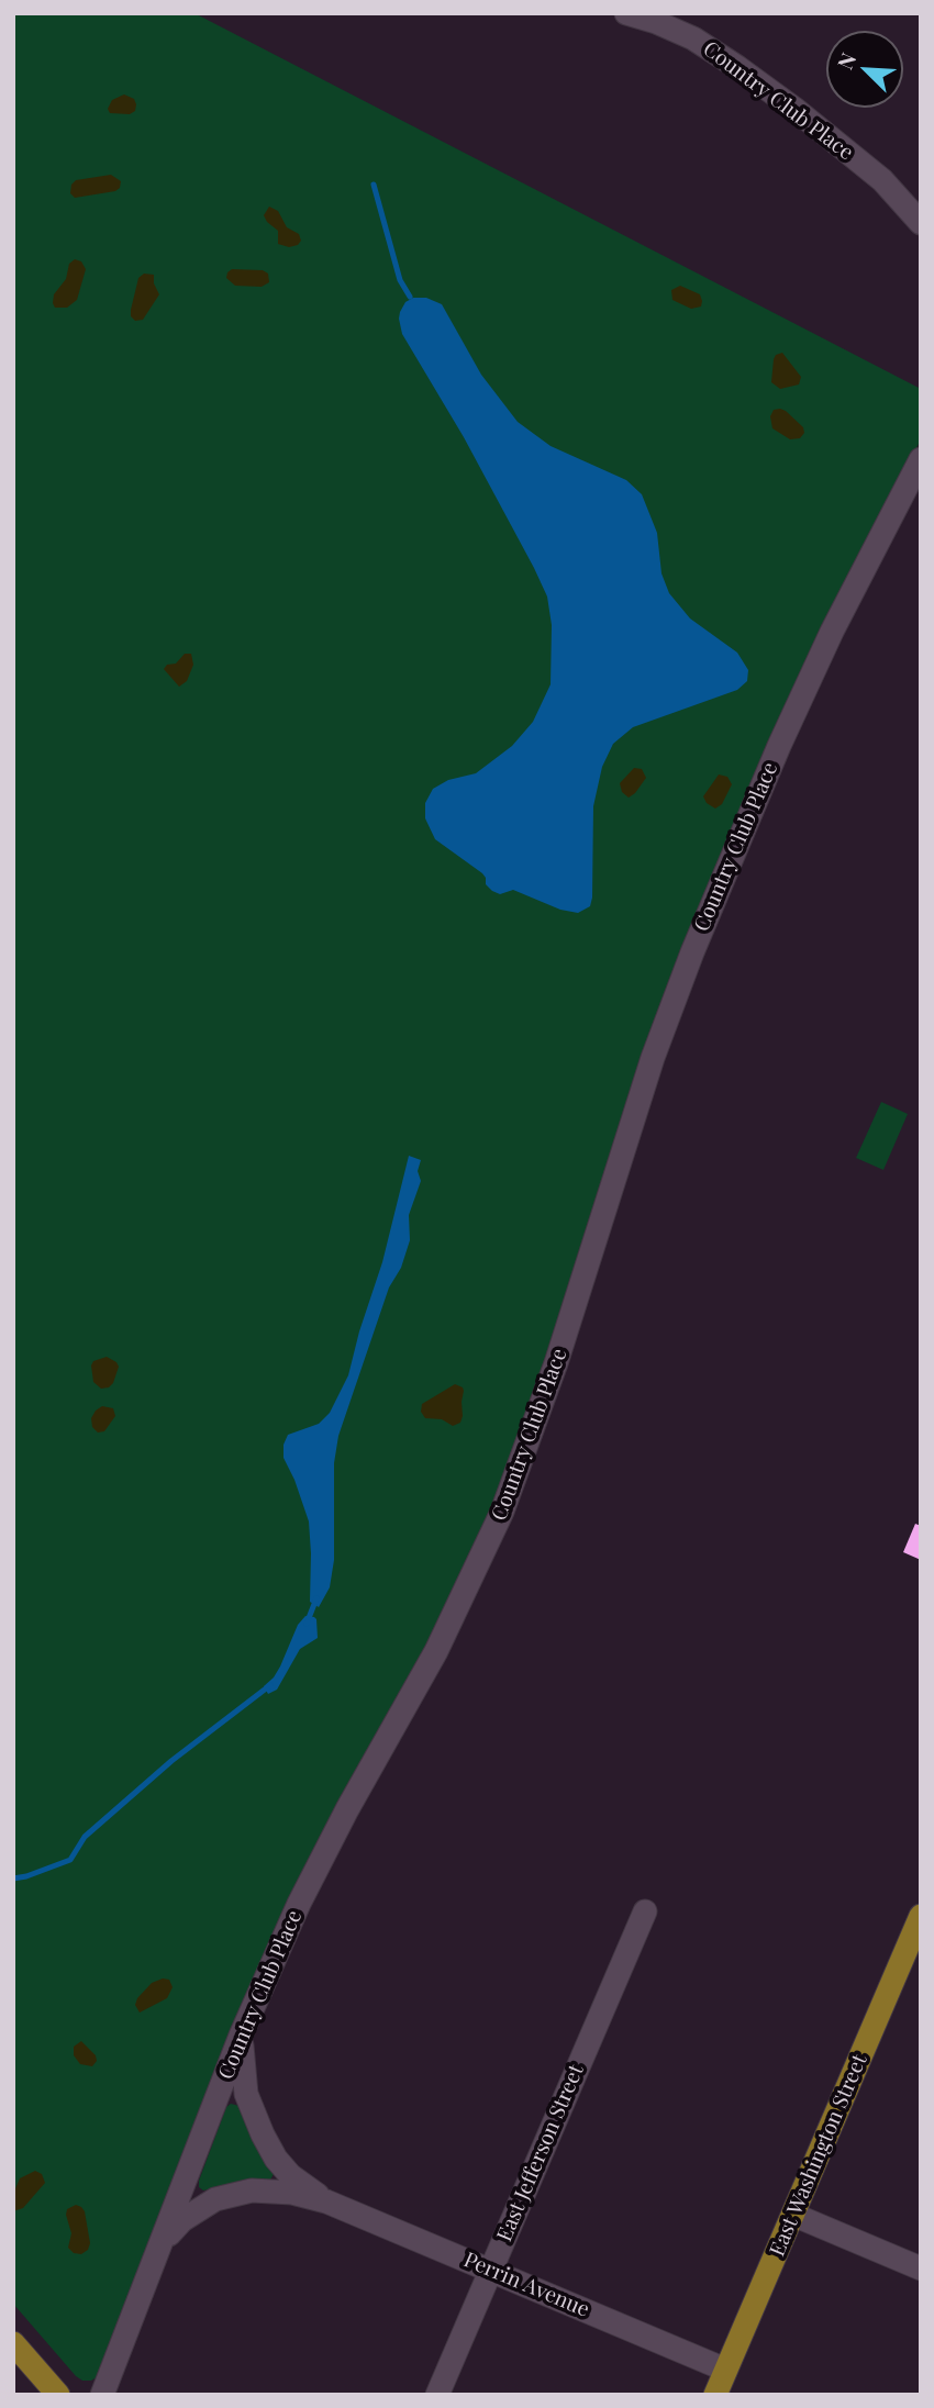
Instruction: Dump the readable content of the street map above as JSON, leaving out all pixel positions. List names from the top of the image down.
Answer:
{
  "streets": {
    "main road": ["East Washington Street"],
    "street": ["Country Club Place", "East Jefferson Street", "Perrin Avenue"]
  },
  "crossings": [
    ["Country Club Place", "Perrin Avenue"],
    ["East Jefferson Street", "Perrin Avenue"],
    ["East Washington Street", "Perrin Avenue"]
  ],
  "north": "top left"
}
